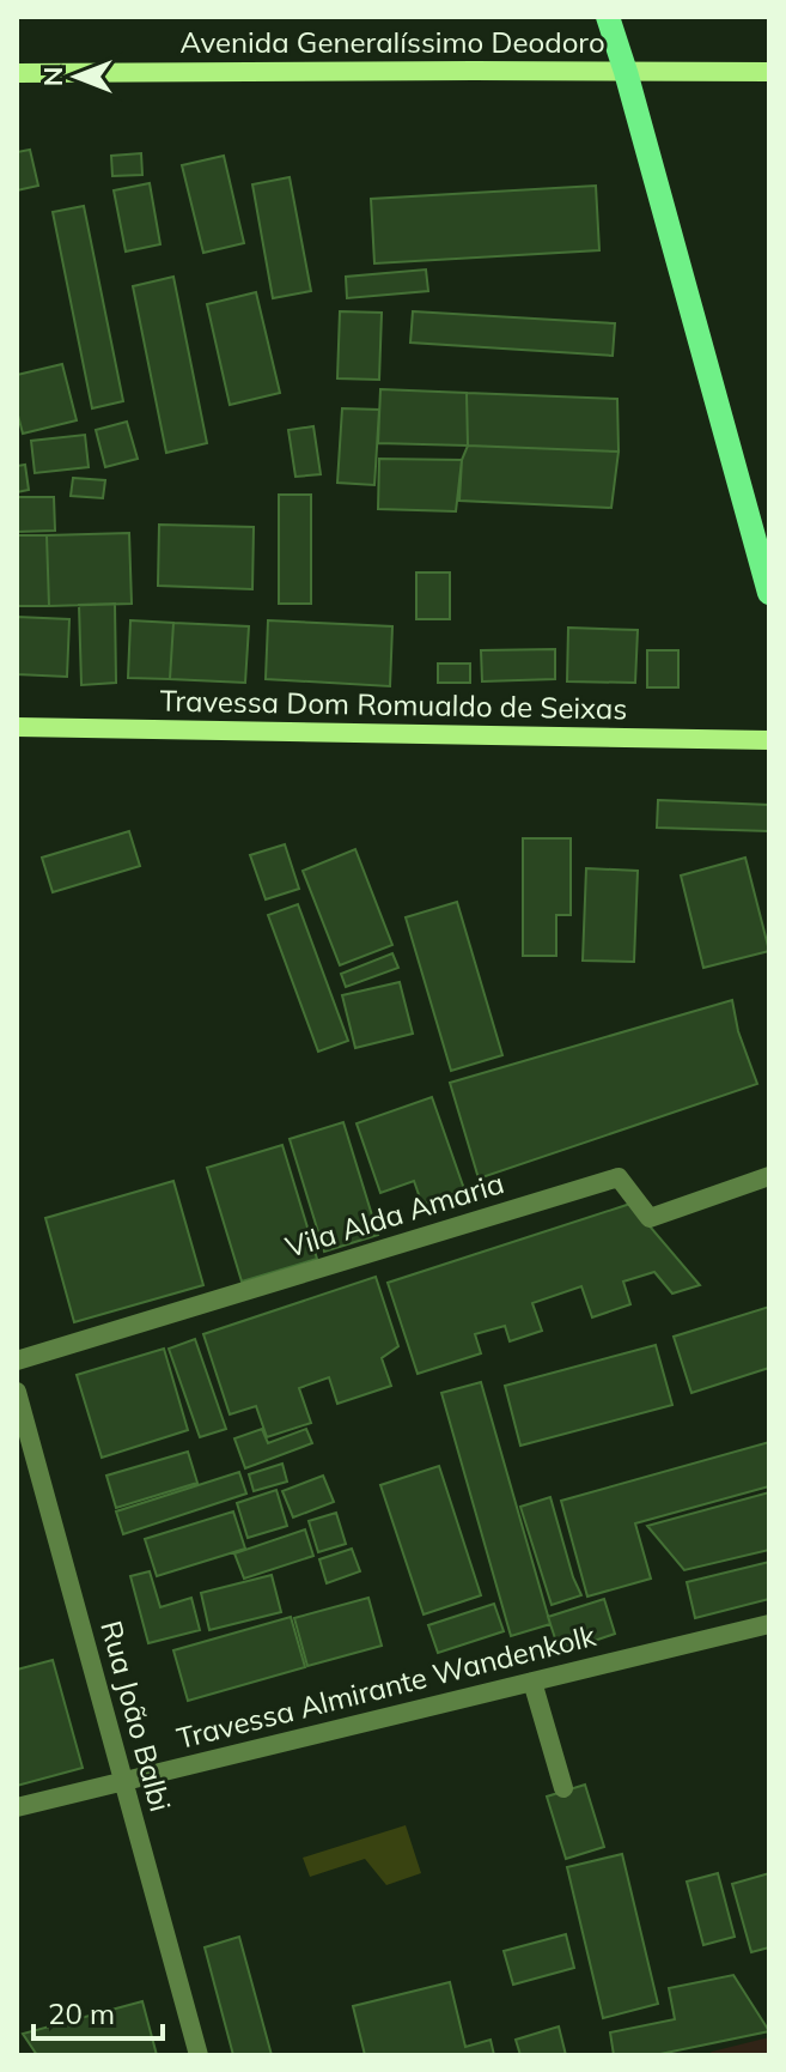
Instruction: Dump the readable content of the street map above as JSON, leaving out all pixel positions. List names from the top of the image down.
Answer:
{
  "streets": {
    "street": [
      "Avenida Generalíssimo Deodoro",
      "Travessa Dom Romualdo de Seixas",
      "Vila Alda Amaria",
      "Travessa Almirante Wandenkolk",
      "Rua João Balbi"
    ]
  },
  "crossings": [
    ["Travessa Almirante Wandenkolk", "Rua João Balbi"]
  ],
  "scale_bar": "20 m",
  "north": "left"
}
